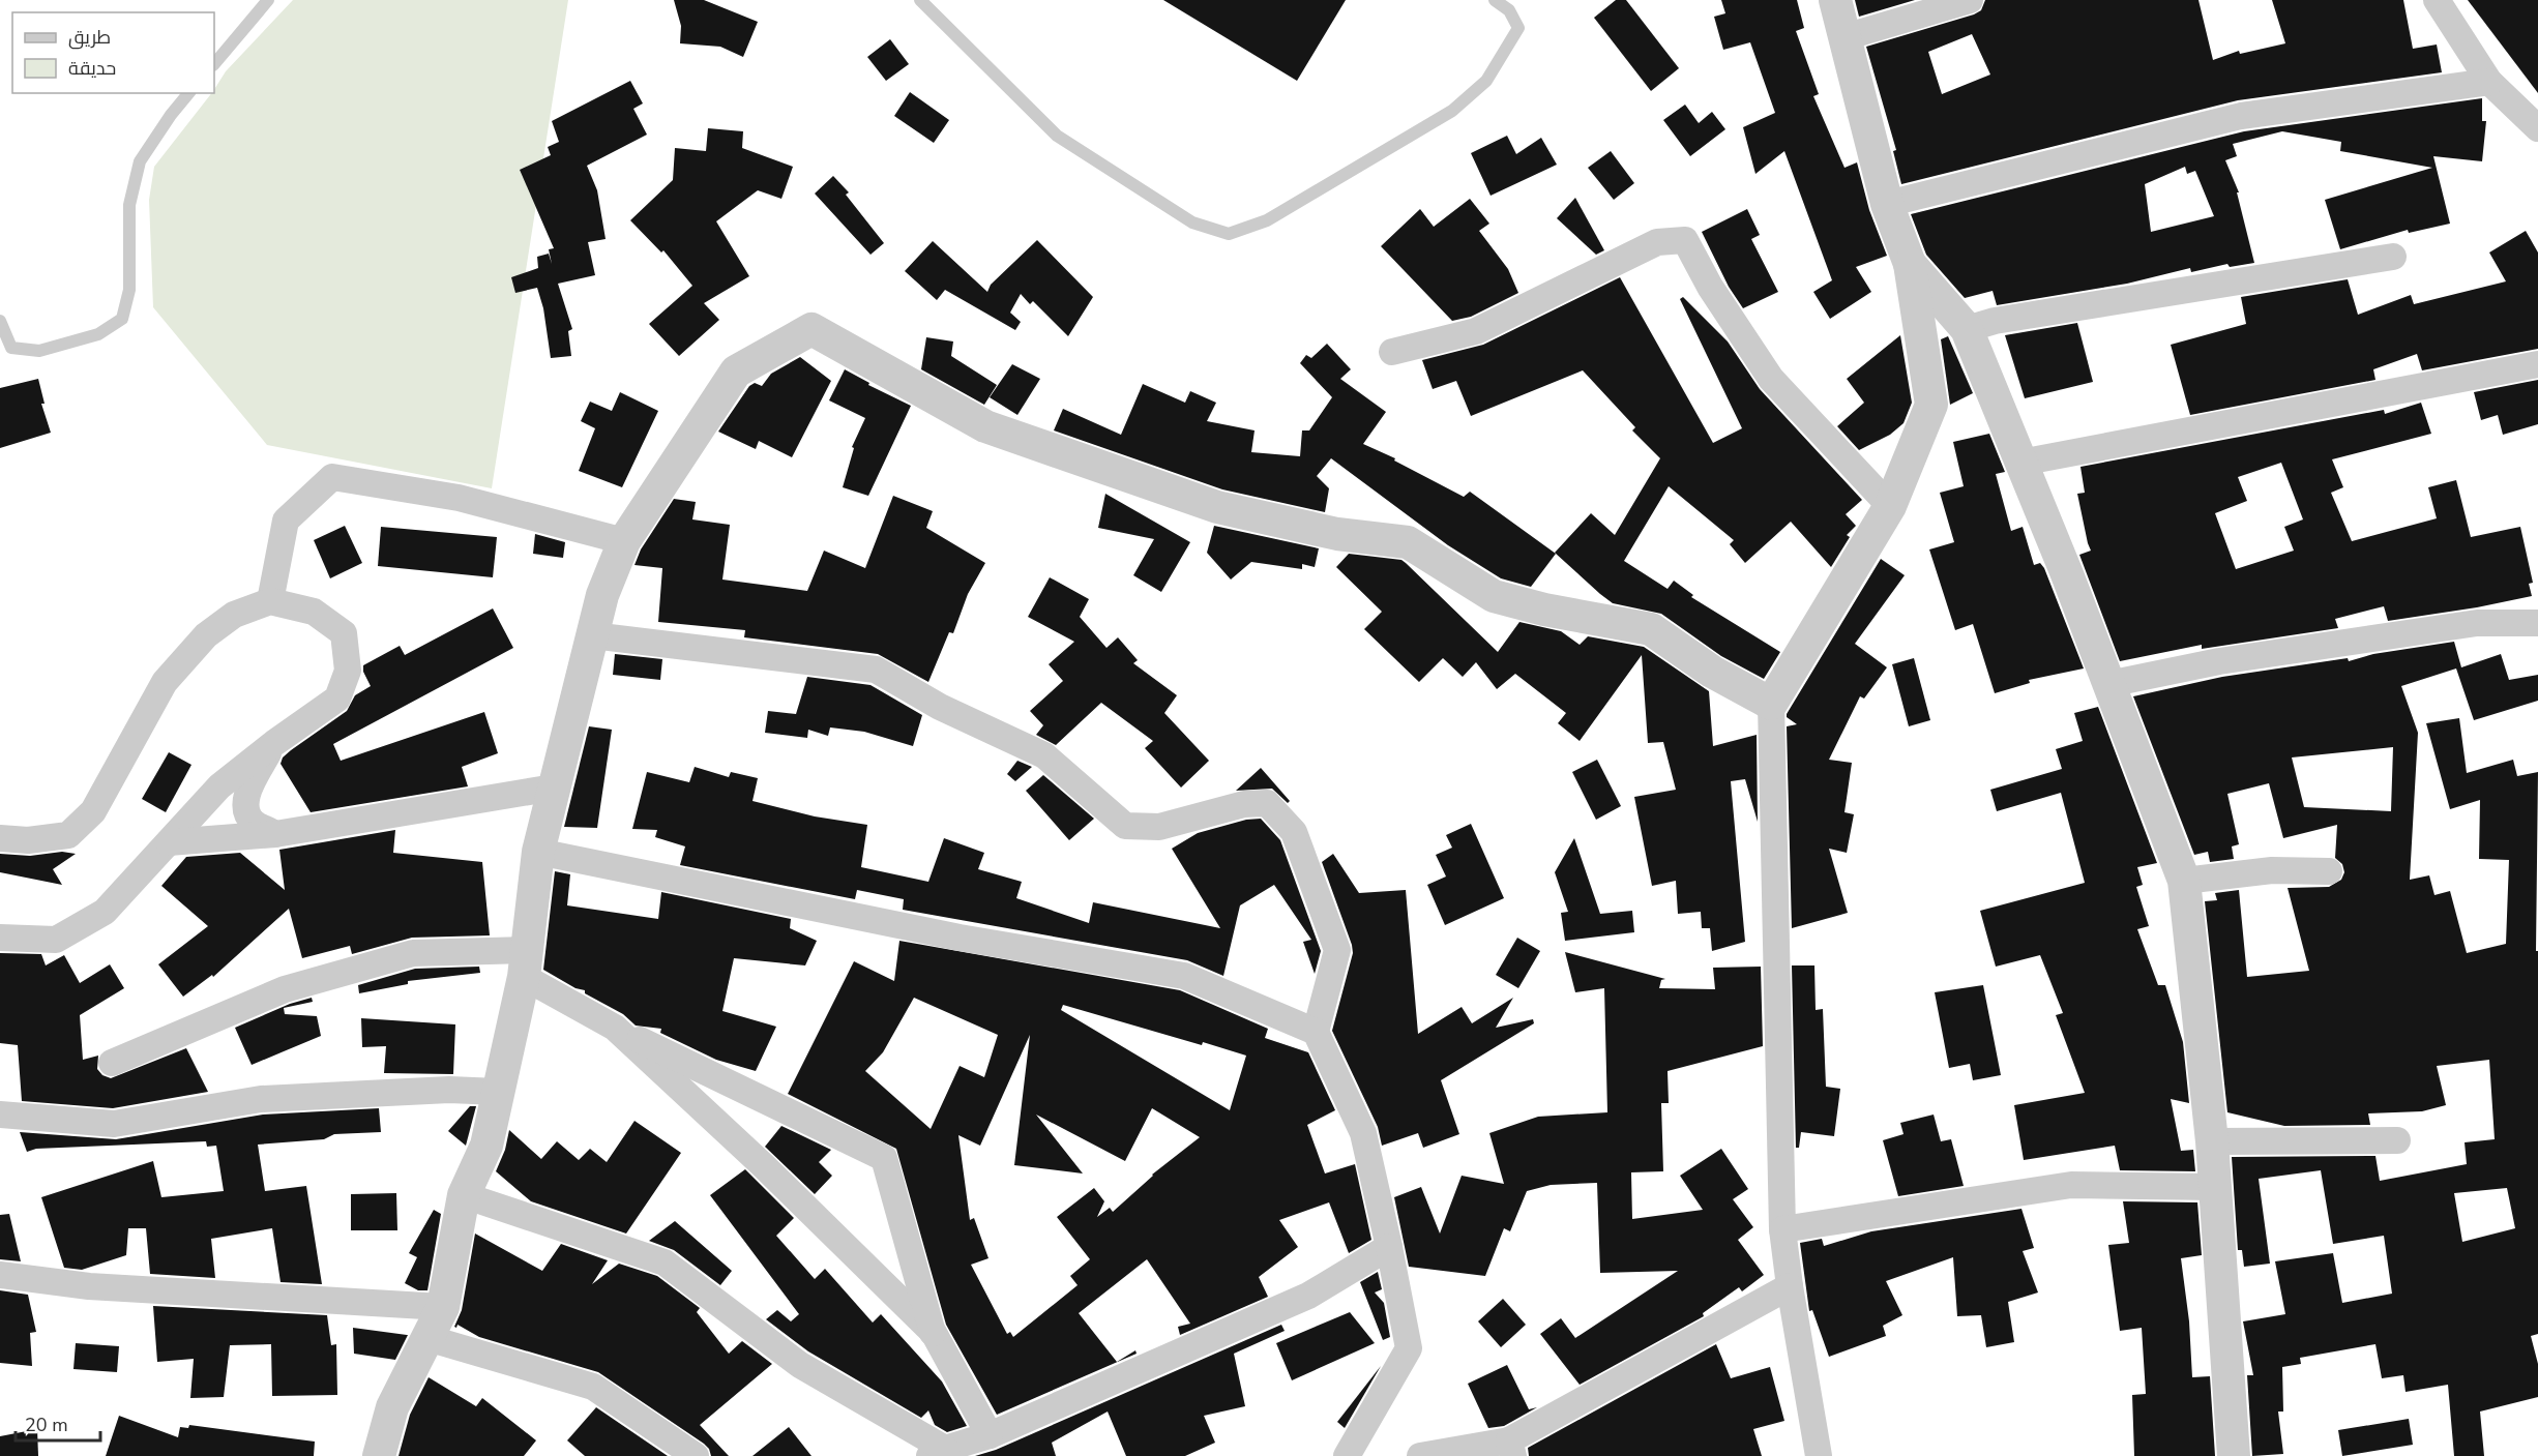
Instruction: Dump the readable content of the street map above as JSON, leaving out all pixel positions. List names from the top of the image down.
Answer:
{
  "legend": ["طريق", "حديقة"],
  "scale_bar": "20 m"
}
